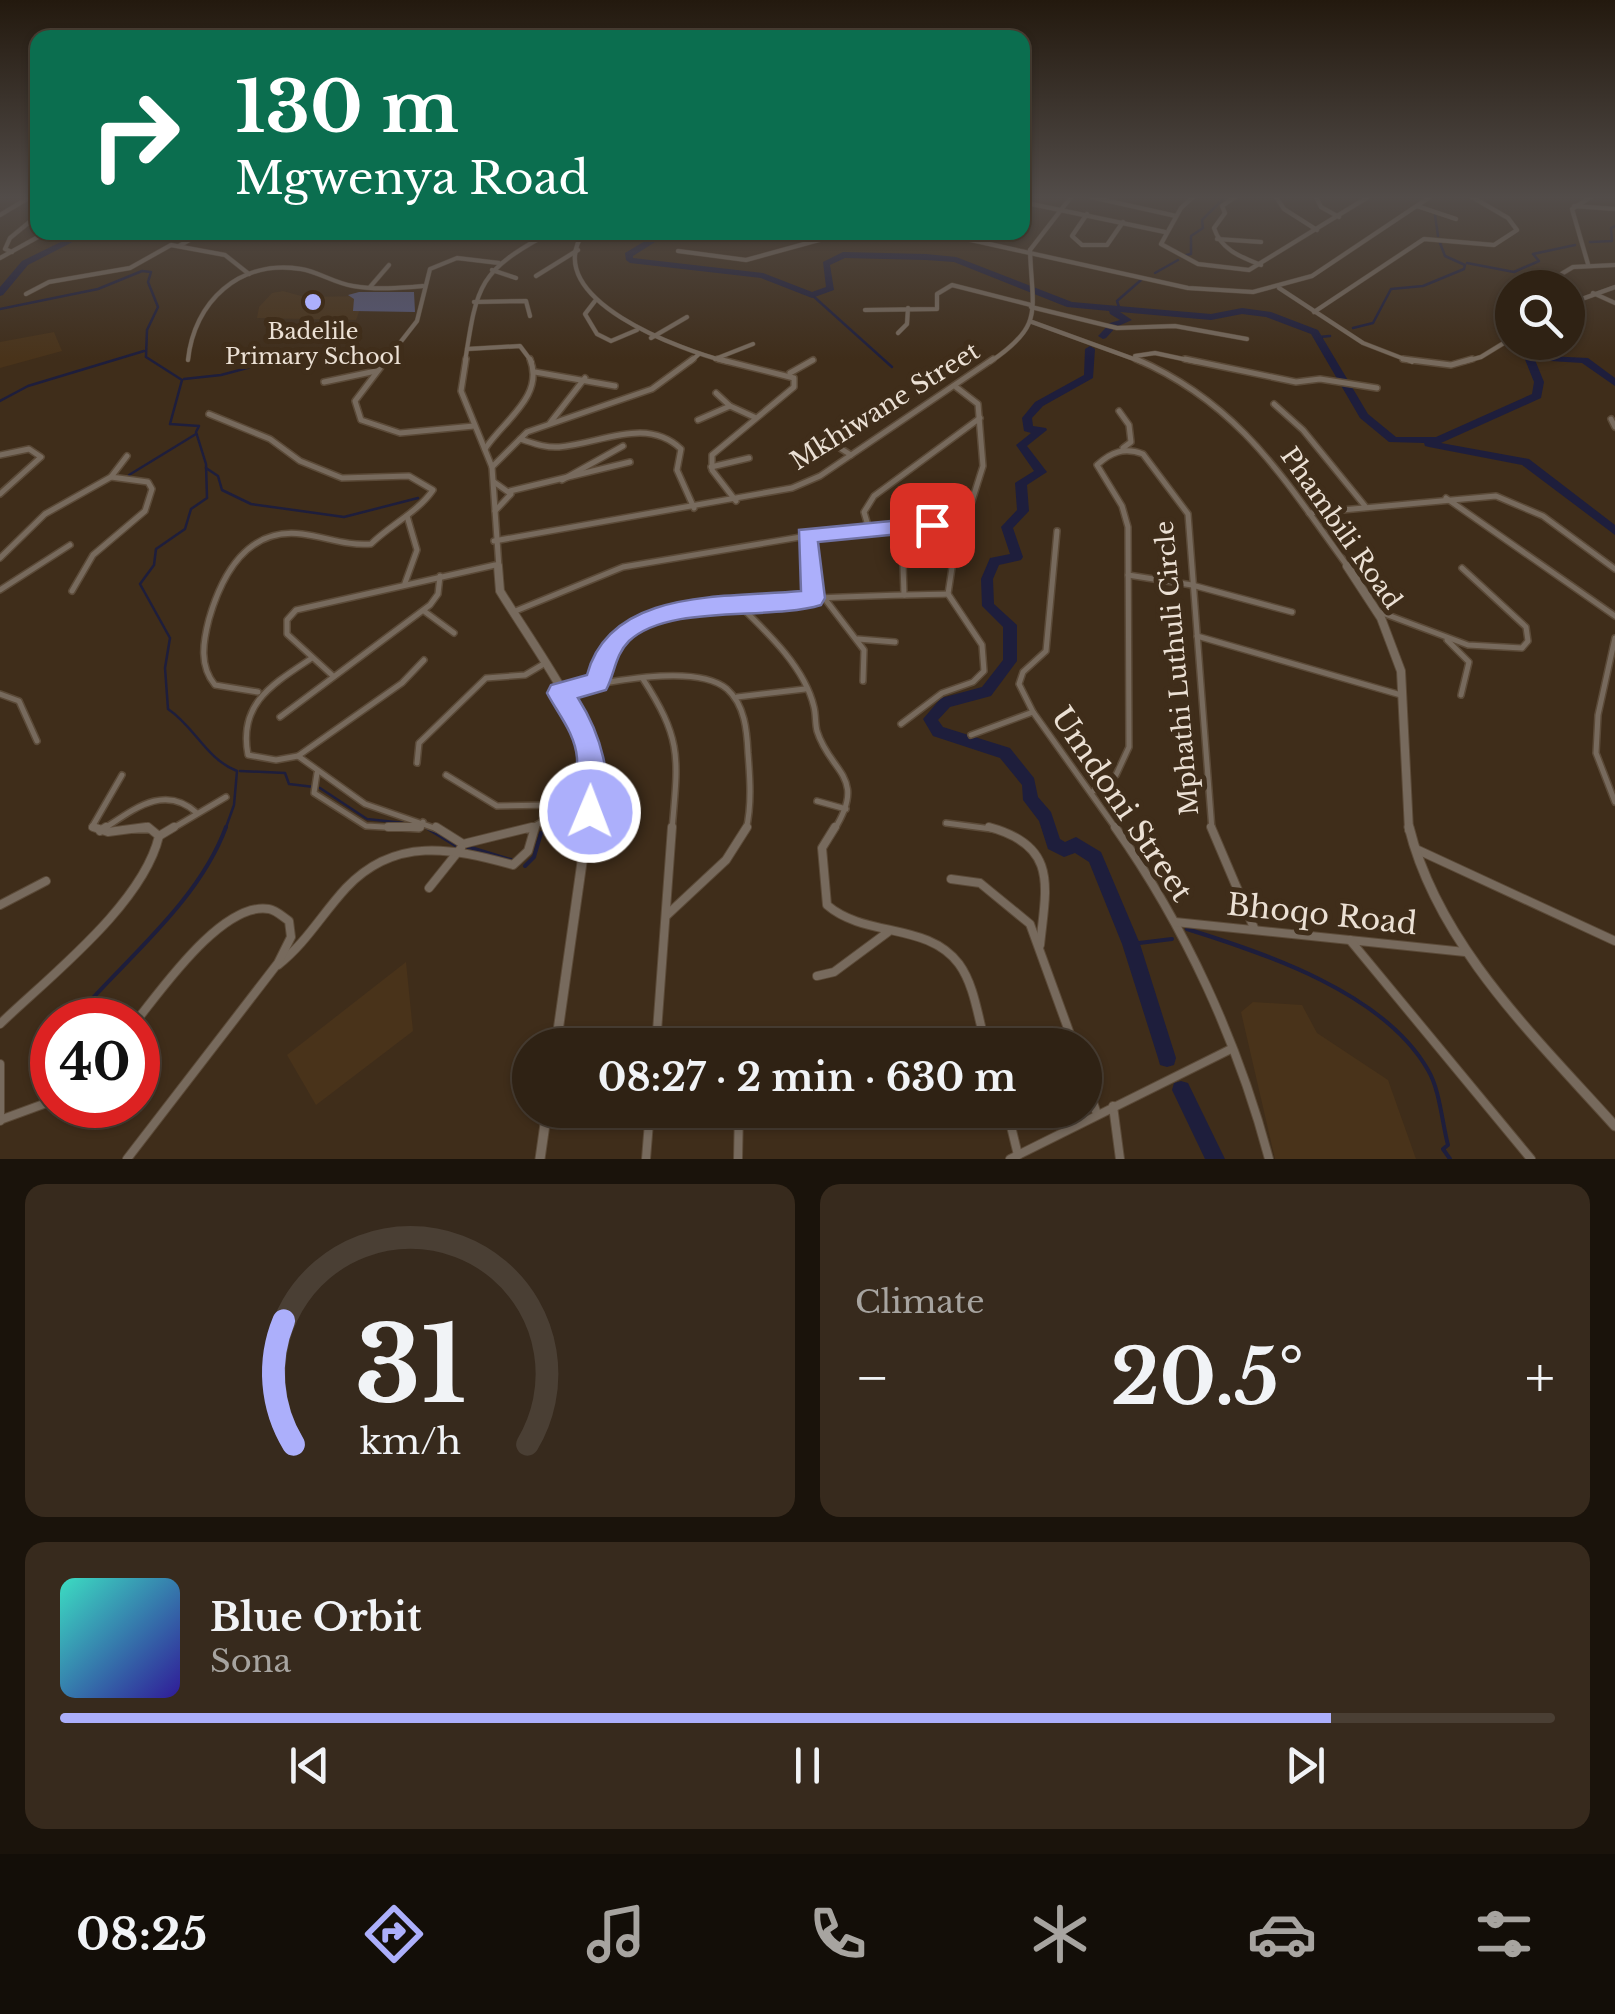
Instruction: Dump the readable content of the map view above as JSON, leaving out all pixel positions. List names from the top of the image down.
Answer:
{
  "streets": {
    "street": [
      "Mkhiwane Street",
      "Phambili Road",
      "Mphathi Luthuli Circle",
      "Umdoni Street",
      "Bhoqo Road"
    ]
  },
  "crossings": [
    ["Mkhiwane Street", "Phambili Road"],
    ["Phambili Road", "Bhoqo Road"],
    ["Mphathi Luthuli Circle", "Umdoni Street"],
    ["Mphathi Luthuli Circle", "Bhoqo Road"],
    ["Umdoni Street", "Bhoqo Road"]
  ],
  "places": ["Badelile Primary School"],
  "page": {
    "turn": ["130 m", "Mgwenya Road"],
    "limit": "40",
    "trip": "08:27 · 2 min · 630 m",
    "tile": "Climate",
    "heat": ["−", "20.5°", "+"],
    "song": ["Blue Orbit", "Sona"],
    "tabs": "08:25",
    "gauge": ["31", "km/h"]
  }
}
